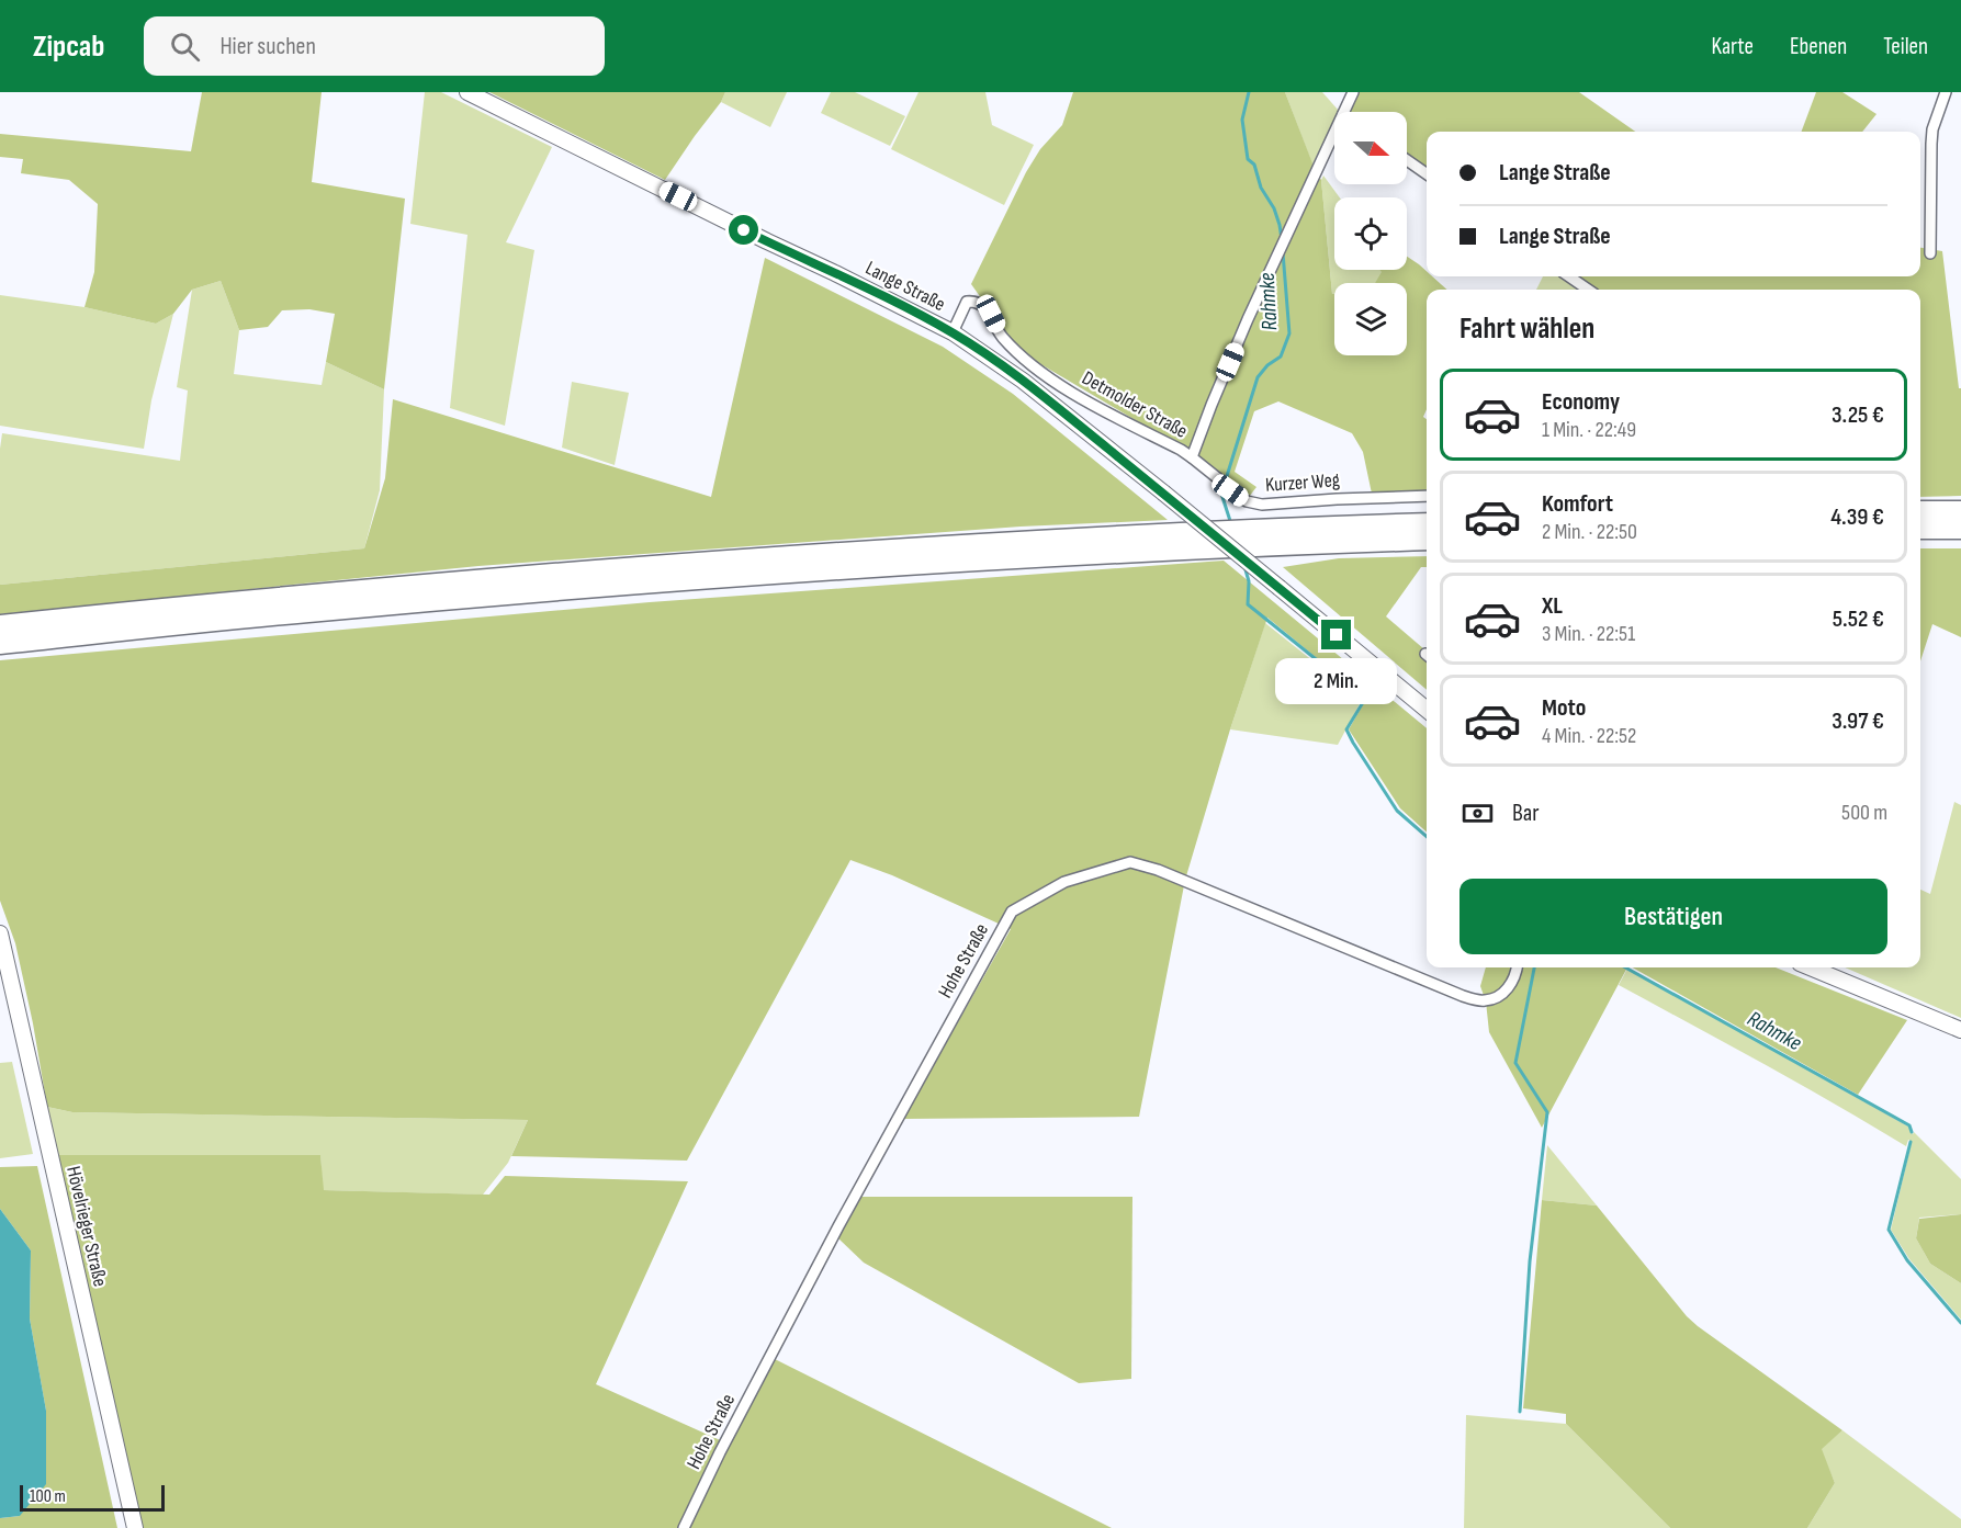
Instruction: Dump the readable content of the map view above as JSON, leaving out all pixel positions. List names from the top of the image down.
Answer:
{
  "streets": {
    "street": [
      "Lange Straße",
      "Detmolder Straße",
      "Kurzer Weg",
      "Hohe Straße",
      "Hövelrieger Straße"
    ]
  },
  "crossings": [
    ["Lange Straße", "Detmolder Straße"],
    ["Detmolder Straße", "Kurzer Weg"]
  ],
  "water": ["Rahmke"],
  "scale_bar": "100 m",
  "north": "right",
  "page": {
    "header": "Zipcab",
    "search": "Hier suchen",
    "nav": ["Karte", "Ebenen", "Teilen"],
    "banner": ["Lange Straße", "Lange Straße"],
    "heading": "Fahrt wählen",
    "list": [
      {
        "name": "Economy",
        "note": "1 Min. · 22:49",
        "value": "3.25 €"
      },
      {
        "name": "Komfort",
        "note": "2 Min. · 22:50",
        "value": "4.39 €"
      },
      {
        "name": "XL",
        "note": "3 Min. · 22:51",
        "value": "5.52 €"
      },
      {
        "name": "Moto",
        "note": "4 Min. · 22:52",
        "value": "3.97 €"
      }
    ],
    "bubble": "2 Min.",
    "pay": ["Bar", "500 m"],
    "buttons": "Bestätigen",
    "scale": "100 m"
  }
}
